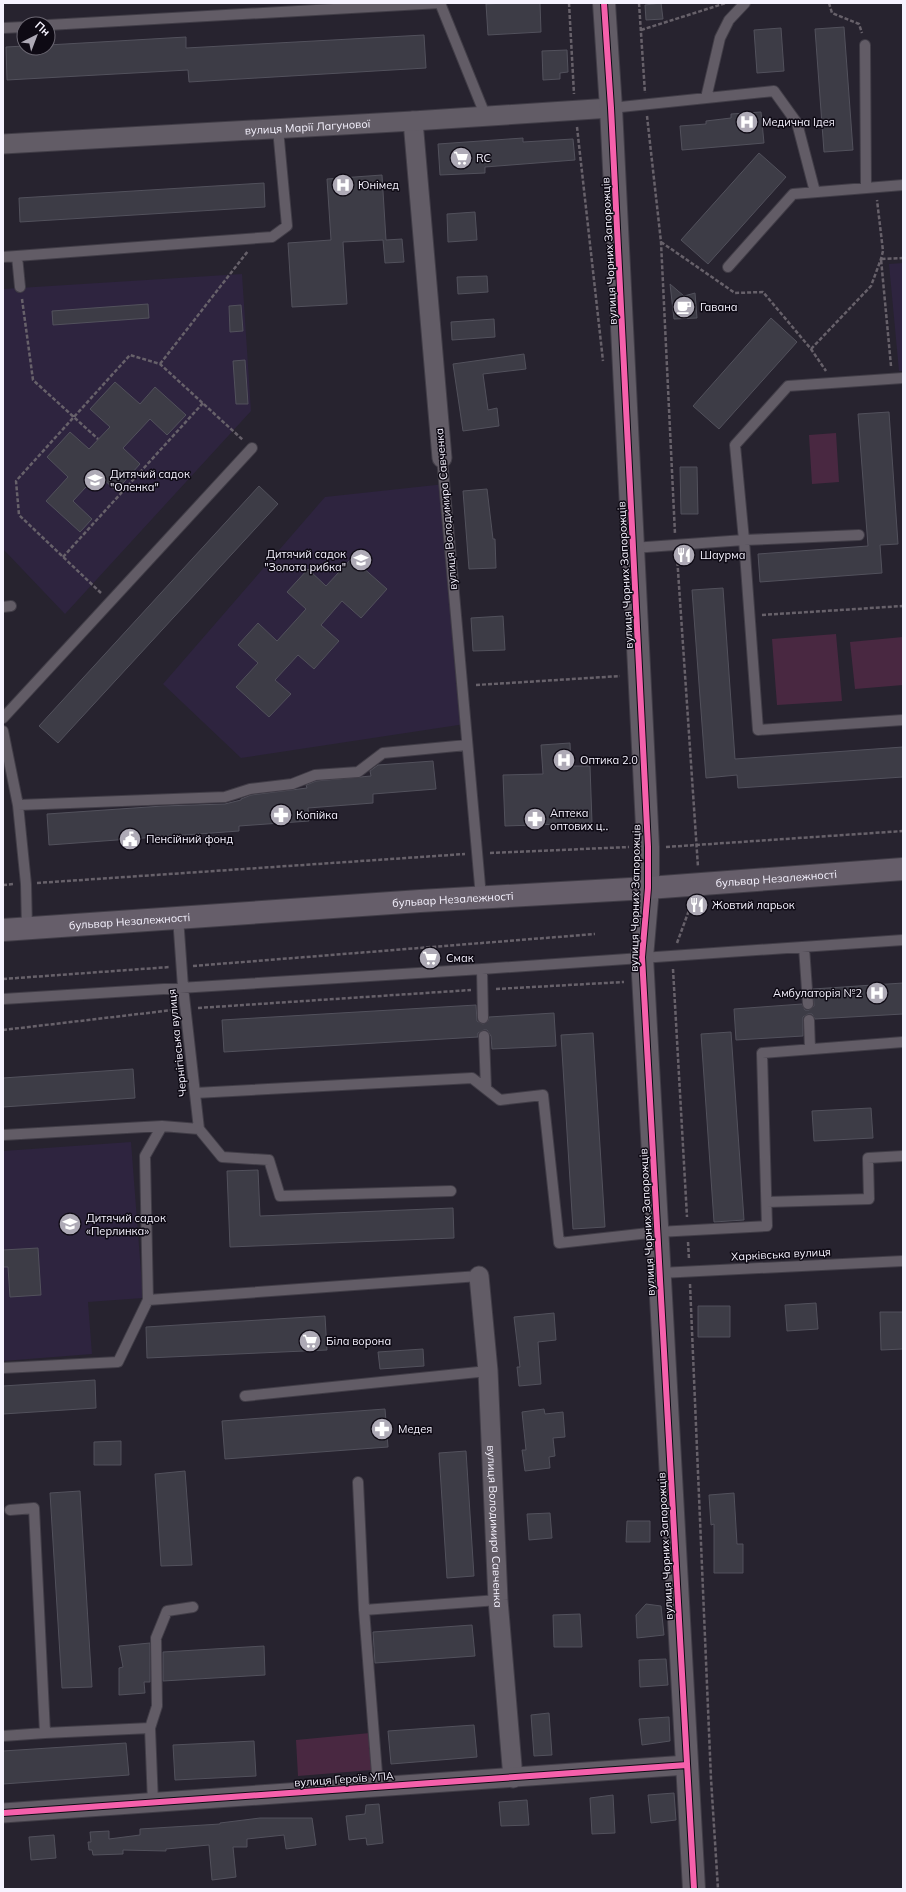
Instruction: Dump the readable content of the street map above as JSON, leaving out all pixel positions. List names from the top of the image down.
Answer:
{
  "streets": {
    "main road": ["бульвар Незалежності"],
    "street": [
      "вулиця Марії Лагунової",
      "вулиця Чорних Запорожців",
      "вулиця Володимира Савченка",
      "вулиця Героїв УПА"
    ],
    "lane": ["Чернігівська вулиця", "Харківська вулиця"]
  },
  "crossings": [
    ["вулиця Марії Лагунової", "вулиця Чорних Запорожців"],
    ["вулиця Марії Лагунової", "вулиця Володимира Савченка"],
    ["вулиця Чорних Запорожців", "бульвар Незалежності"],
    ["вулиця Чорних Запорожців", "Харківська вулиця"],
    ["вулиця Чорних Запорожців", "вулиця Героїв УПА"],
    ["вулиця Володимира Савченка", "бульвар Незалежності"],
    ["вулиця Володимира Савченка", "вулиця Героїв УПА"],
    ["бульвар Незалежності", "Чернігівська вулиця"]
  ],
  "places": {
    "hospital": [
      "Медична Ідея",
      "Юнімед",
      "Оптика 2.0",
      "Амбулаторія №2"
    ],
    "supermarket": ["RC", "Смак", "Біла ворона"],
    "cafe": ["Гавана"],
    "school or university": ["Дитячий садок \"Оленка\"", "Дитячий садок \"Золота рибка\"", "Дитячий садок «Перлинка»"],
    "restaurant": ["Шаурма", "Жовтий ларьок"],
    "pharmacy": ["Копійка", "Аптека оптових ц‥", "Медея"],
    "public building": ["Пенсійний фонд"]
  },
  "north": "top right"
}
